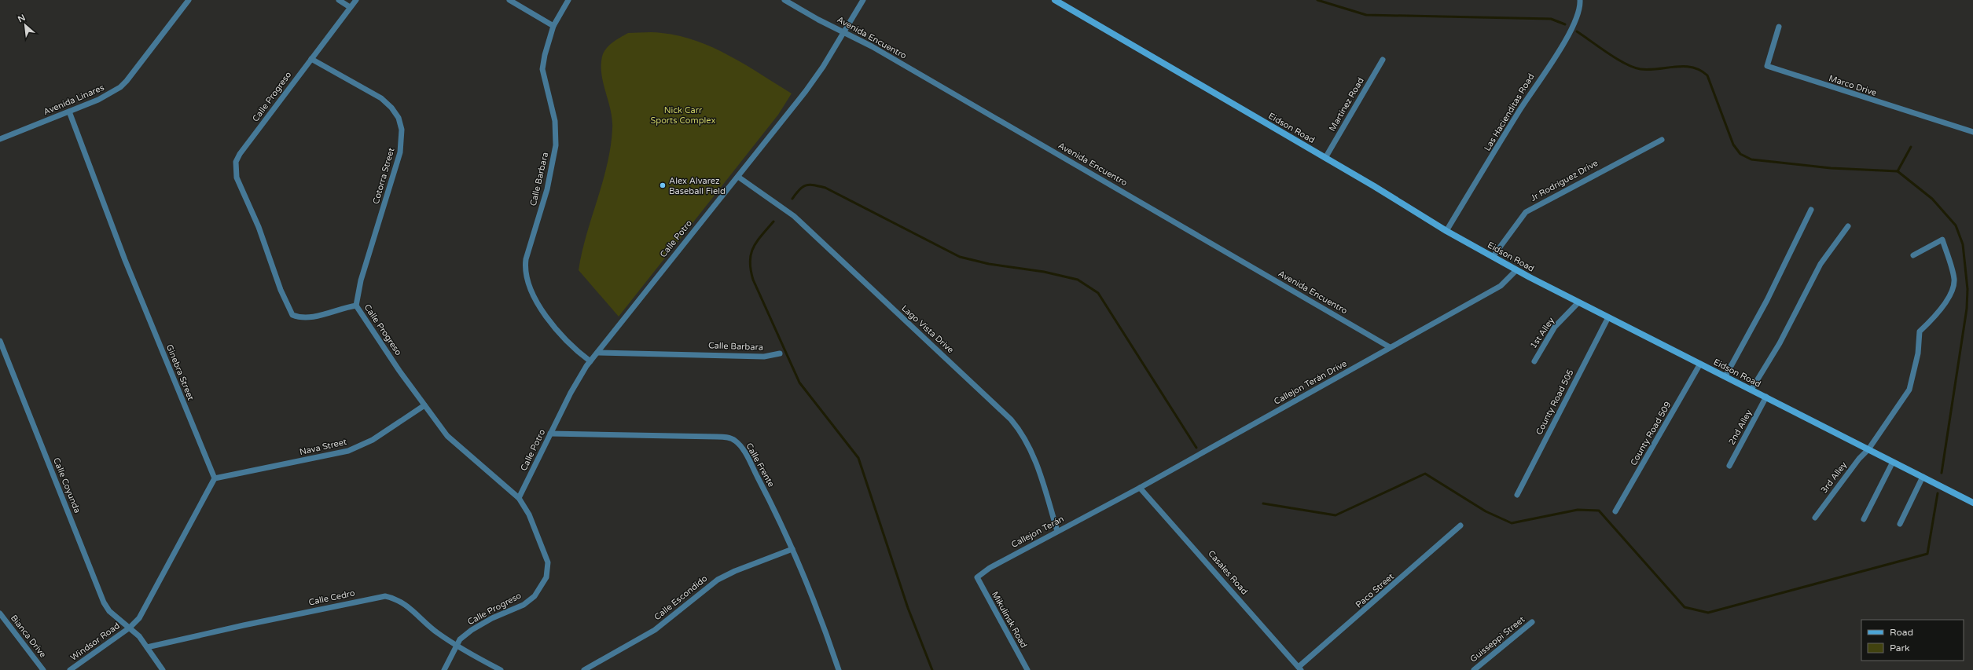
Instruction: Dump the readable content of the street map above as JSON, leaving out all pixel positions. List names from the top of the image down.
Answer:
{
  "streets": {
    "street": [
      "Avenida Encuentro",
      "Marco Drive",
      "Calle Progreso",
      "Avenida Linares",
      "Martínez Road",
      "Las Hacienditas Road",
      "Eidson Road",
      "Cotorra Street",
      "Calle Barbara",
      "Jr Rodríguez Drive",
      "Calle Potro",
      "Lago Vista Drive",
      "1st Alley",
      "Ginebra Street",
      "Callejon Terán Drive",
      "County Road 505",
      "2nd Alley",
      "County Road 509",
      "Nava Street",
      "Calle Frente",
      "3rd Alley",
      "Calle Coyunda",
      "Callejon Terán",
      "Casales Road",
      "Paco Street",
      "Calle Cedro",
      "Calle Escondido",
      "Mikulinsk Road",
      "Bianca Drive",
      "Guisseppi Street",
      "Windsor Road"
    ]
  },
  "crossings": [
    ["Avenida Encuentro", "Calle Potro"],
    ["Avenida Encuentro", "Callejon Terán Drive"],
    ["Calle Progreso", "Cotorra Street"],
    ["Calle Progreso", "Calle Potro"],
    ["Calle Progreso", "Nava Street"],
    ["Calle Progreso", "Calle Cedro"],
    ["Avenida Linares", "Ginebra Street"],
    ["Martínez Road", "Eidson Road"],
    ["Las Hacienditas Road", "Eidson Road"],
    ["Eidson Road", "Jr Rodríguez Drive"],
    ["Eidson Road", "1st Alley"],
    ["Eidson Road", "Callejon Terán Drive"],
    ["Eidson Road", "County Road 505"],
    ["Eidson Road", "2nd Alley"],
    ["Eidson Road", "County Road 509"],
    ["Eidson Road", "3rd Alley"],
    ["Calle Barbara", "Calle Potro"],
    ["Calle Potro", "Lago Vista Drive"],
    ["Calle Potro", "Calle Frente"],
    ["Lago Vista Drive", "Callejon Terán"],
    ["Ginebra Street", "Nava Street"],
    ["Callejon Terán Drive", "Callejon Terán"],
    ["Callejon Terán Drive", "Casales Road"],
    ["Calle Frente", "Calle Escondido"],
    ["Calle Coyunda", "Calle Cedro"],
    ["Calle Coyunda", "Windsor Road"],
    ["Callejon Terán", "Mikulinsk Road"],
    ["Casales Road", "Paco Street"]
  ],
  "parks": ["Nick Carr Sports Complex"],
  "places": ["Alex Alvarez Baseball Field"],
  "legend": ["Road", "Park"],
  "north": "top left"
}
